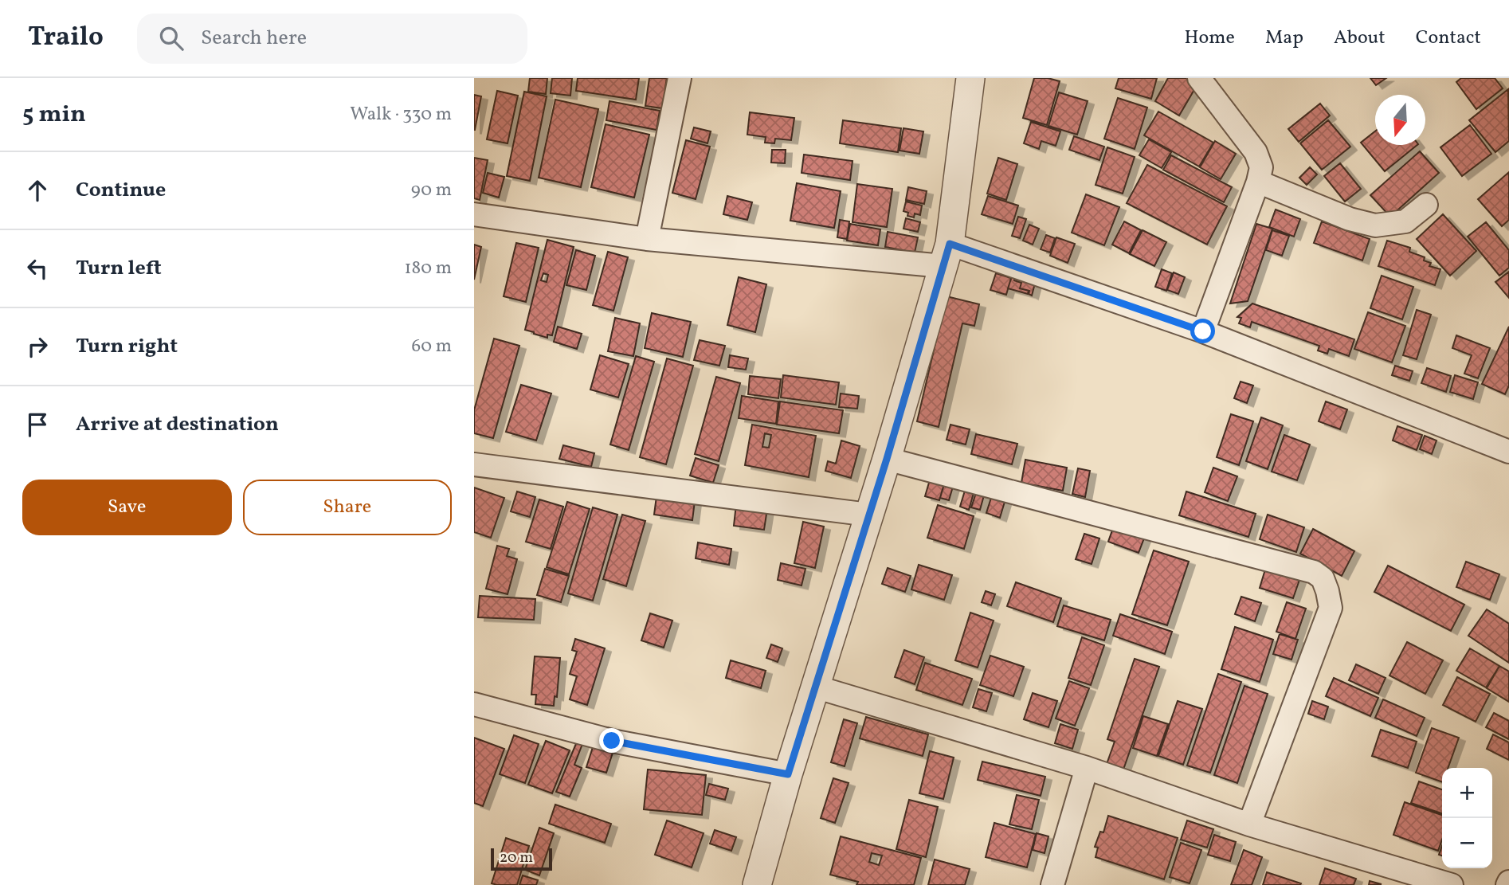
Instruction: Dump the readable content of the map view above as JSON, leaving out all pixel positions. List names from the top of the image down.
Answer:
{
  "scale_bar": "20 m",
  "north": "bottom",
  "page": {
    "header": "Trailo",
    "search": "Search here",
    "nav": [
      "Home",
      "Map",
      "About",
      "Contact"
    ],
    "heading": ["5 min", "Walk · 330 m"],
    "list": [
      ["Continue", "90 m"],
      ["Turn left", "180 m"],
      ["Turn right", "60 m"],
      "Arrive at destination"
    ],
    "buttons": ["Save", "Share"],
    "map_buttons": ["+", "−"],
    "scale": "20 m"
  }
}
